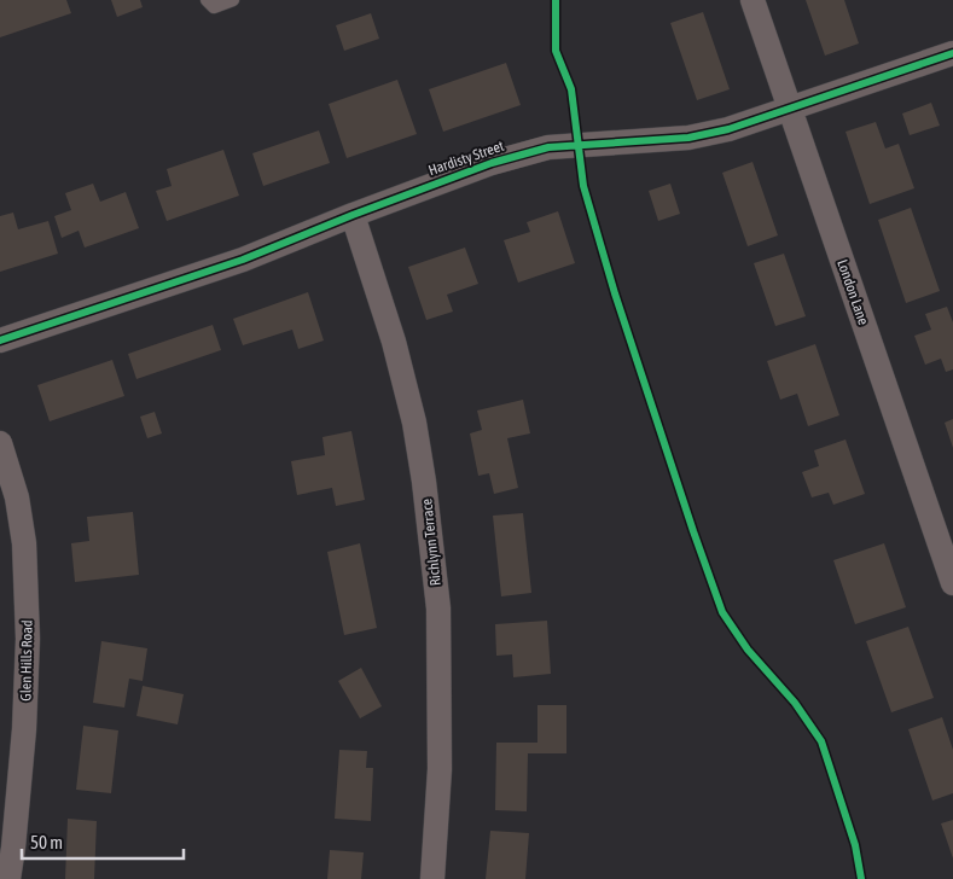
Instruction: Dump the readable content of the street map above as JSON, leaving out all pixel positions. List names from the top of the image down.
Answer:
{
  "streets": {
    "street": [
      "Hardisty Street",
      "London Lane",
      "Richlynn Terrace",
      "Glen Hills Road"
    ]
  },
  "crossings": [
    ["Hardisty Street", "London Lane"],
    ["Hardisty Street", "Richlynn Terrace"]
  ],
  "scale_bar": "50 m"
}
